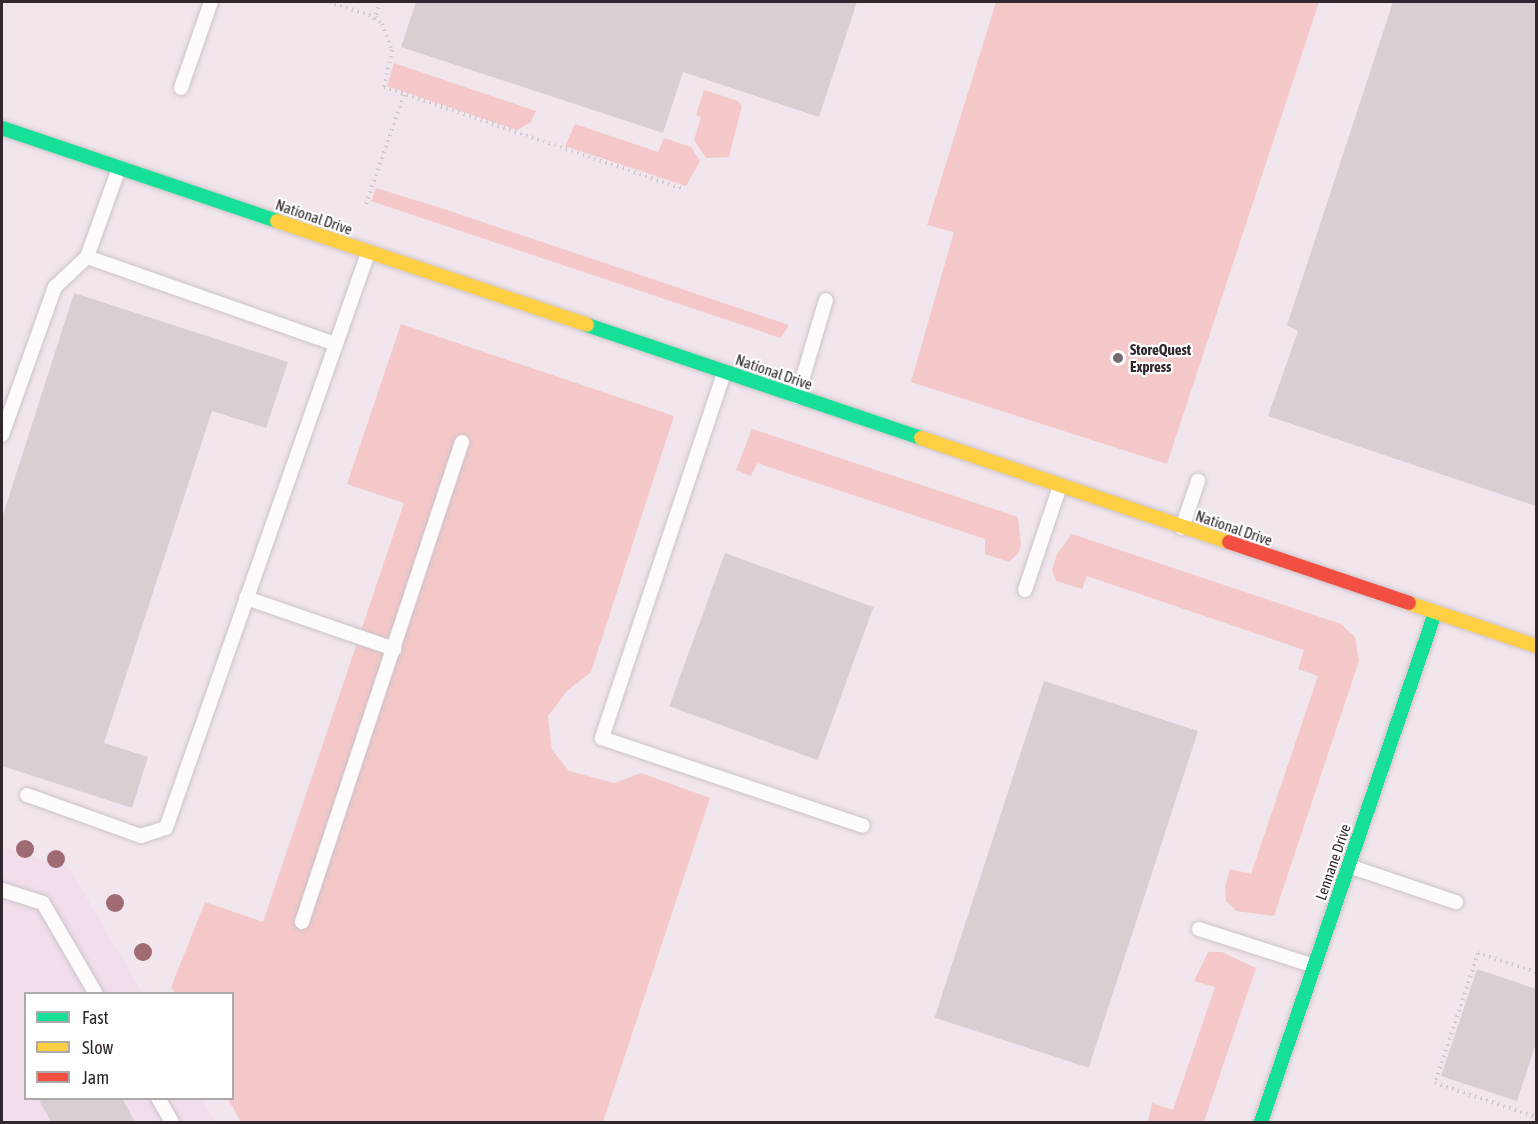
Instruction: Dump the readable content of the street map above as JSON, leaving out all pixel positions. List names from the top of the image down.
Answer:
{
  "streets": {
    "street": ["National Drive", "Lennane Drive"]
  },
  "crossings": [
    ["National Drive", "Lennane Drive"]
  ],
  "places": ["StoreQuest Express"],
  "legend": ["Fast", "Slow", "Jam"]
}
